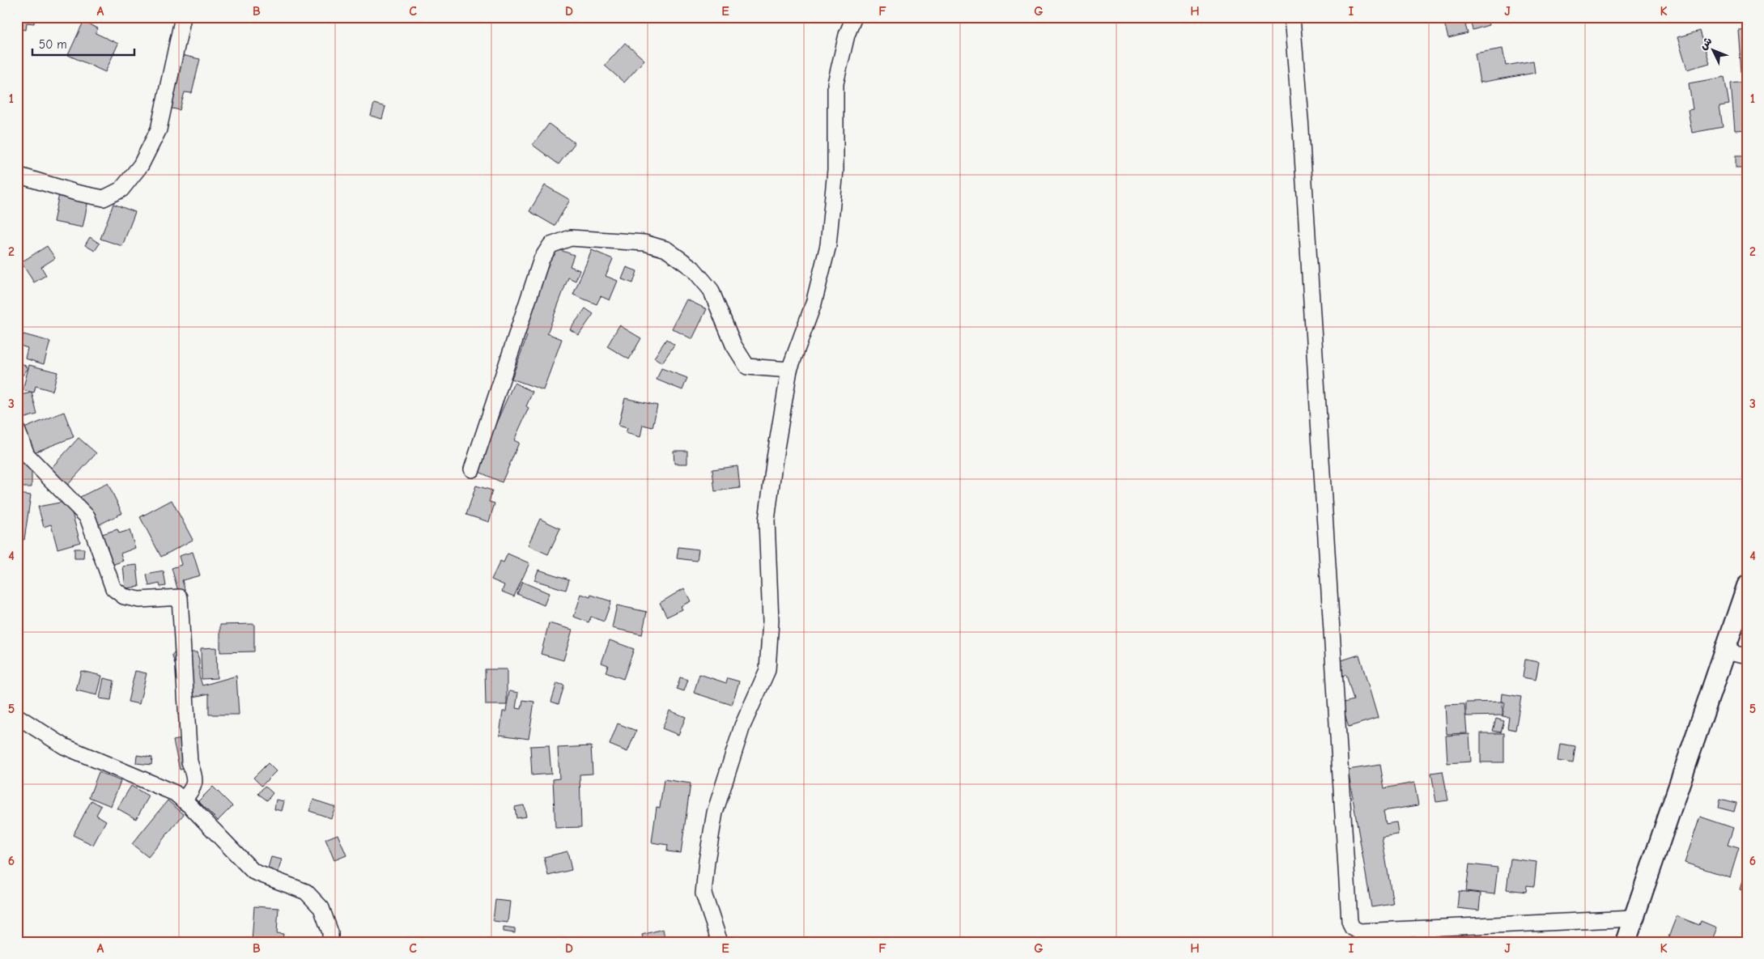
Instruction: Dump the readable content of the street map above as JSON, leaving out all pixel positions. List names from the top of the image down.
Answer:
{
  "scale_bar": "50 m",
  "north": "top left",
  "grid": {
    "columns": [
      "A",
      "B",
      "C",
      "D",
      "E",
      "F",
      "G",
      "H",
      "I",
      "J",
      "K"
    ],
    "rows": [
      "1",
      "2",
      "3",
      "4",
      "5",
      "6"
    ]
  }
}
